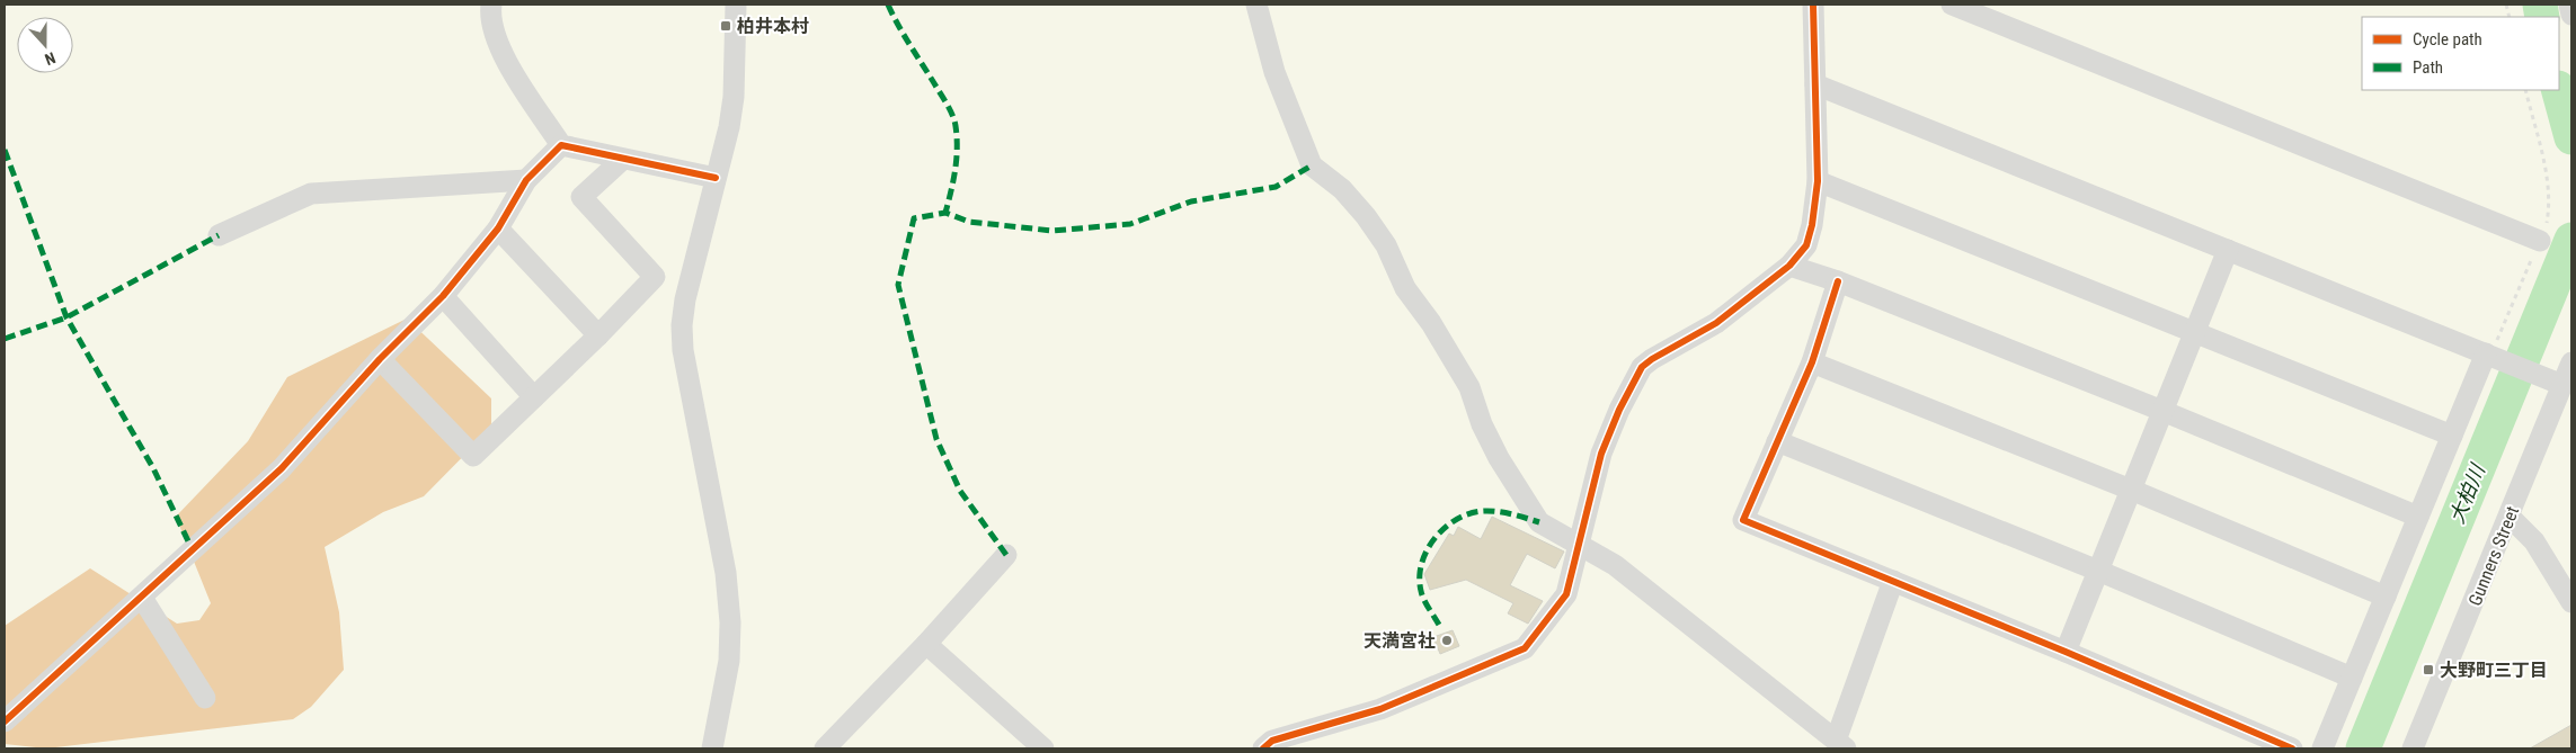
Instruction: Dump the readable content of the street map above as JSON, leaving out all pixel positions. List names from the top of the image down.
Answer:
{
  "streets": {
    "street": ["Gunners Street"]
  },
  "water": ["大柏川"],
  "places": {
    "transit": ["柏井本村", "大野町三丁目"],
    "other": ["天満宮社"]
  },
  "legend": ["Cycle path", "Path"],
  "north": "bottom"
}
